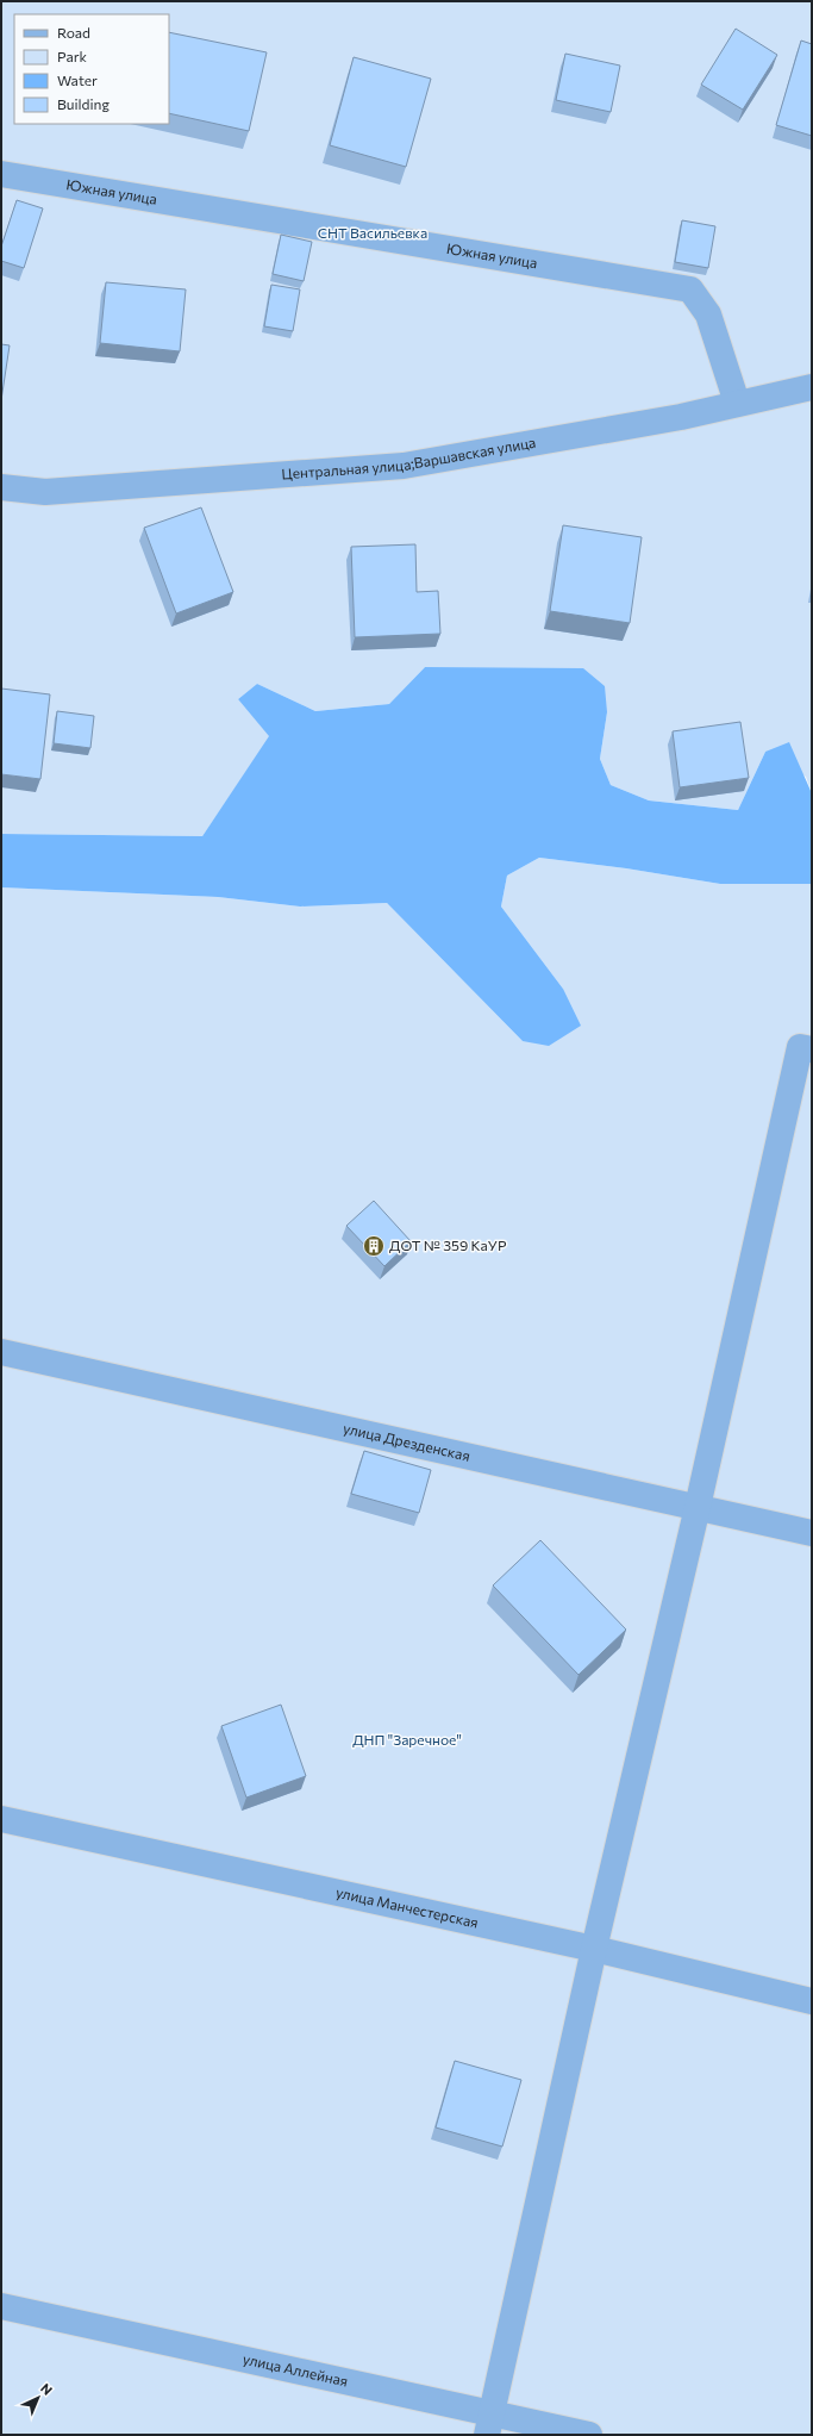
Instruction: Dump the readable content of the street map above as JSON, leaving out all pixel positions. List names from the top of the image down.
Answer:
{
  "streets": {
    "street": [
      "Южная улица",
      "Центральная улица;Варшавская улица",
      "улица Дрезденская",
      "улица Манчестерская",
      "улица Аллейная"
    ]
  },
  "crossings": [
    ["Южная улица", "Центральная улица;Варшавская улица"]
  ],
  "parks": ["СНТ Васильевка", "ДНП \"Заречное\""],
  "places": {
    "building": ["ДОТ № 359 КаУР"]
  },
  "legend": [
    "Road",
    "Park",
    "Water",
    "Building"
  ],
  "north": "top right"
}
